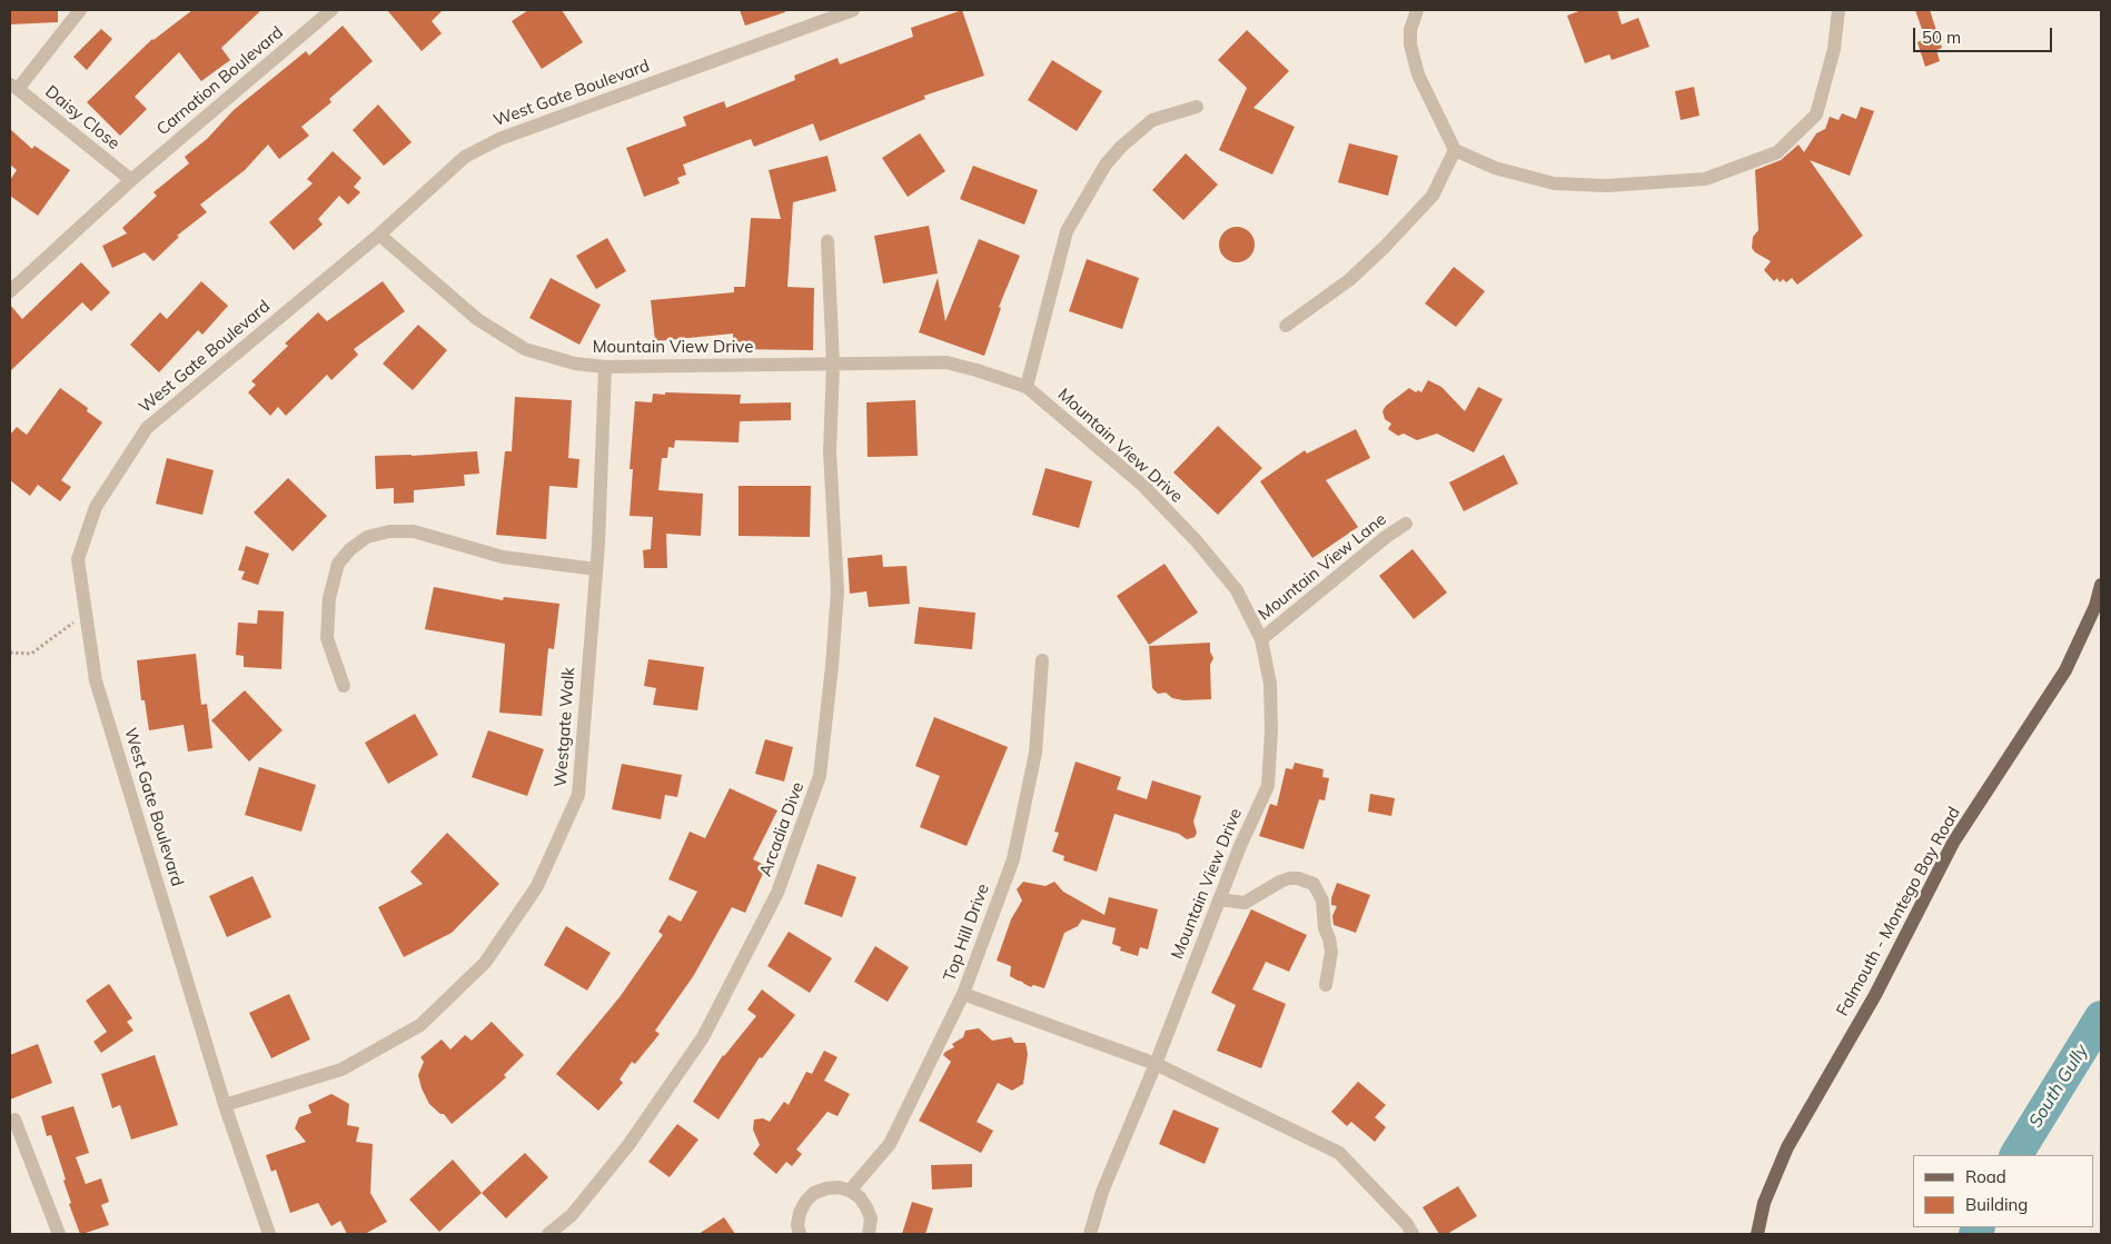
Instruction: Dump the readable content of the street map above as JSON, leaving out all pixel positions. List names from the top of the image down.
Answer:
{
  "streets": {
    "main road": ["Falmouth - Montego Bay Road"],
    "street": [
      "Carnation Boulevard",
      "West Gate Boulevard",
      "Daisy Close",
      "Mountain View Drive",
      "Mountain View Lane",
      "Westgate Walk",
      "Arcadia Dive",
      "Top Hill Drive"
    ]
  },
  "crossings": [
    ["Carnation Boulevard", "Daisy Close"],
    ["West Gate Boulevard", "Mountain View Drive"],
    ["West Gate Boulevard", "Westgate Walk"],
    ["Mountain View Drive", "Mountain View Lane"],
    ["Mountain View Drive", "Westgate Walk"],
    ["Mountain View Drive", "Arcadia Dive"]
  ],
  "water": ["South Gully"],
  "legend": ["Road", "Building"],
  "scale_bar": "50 m"
}
